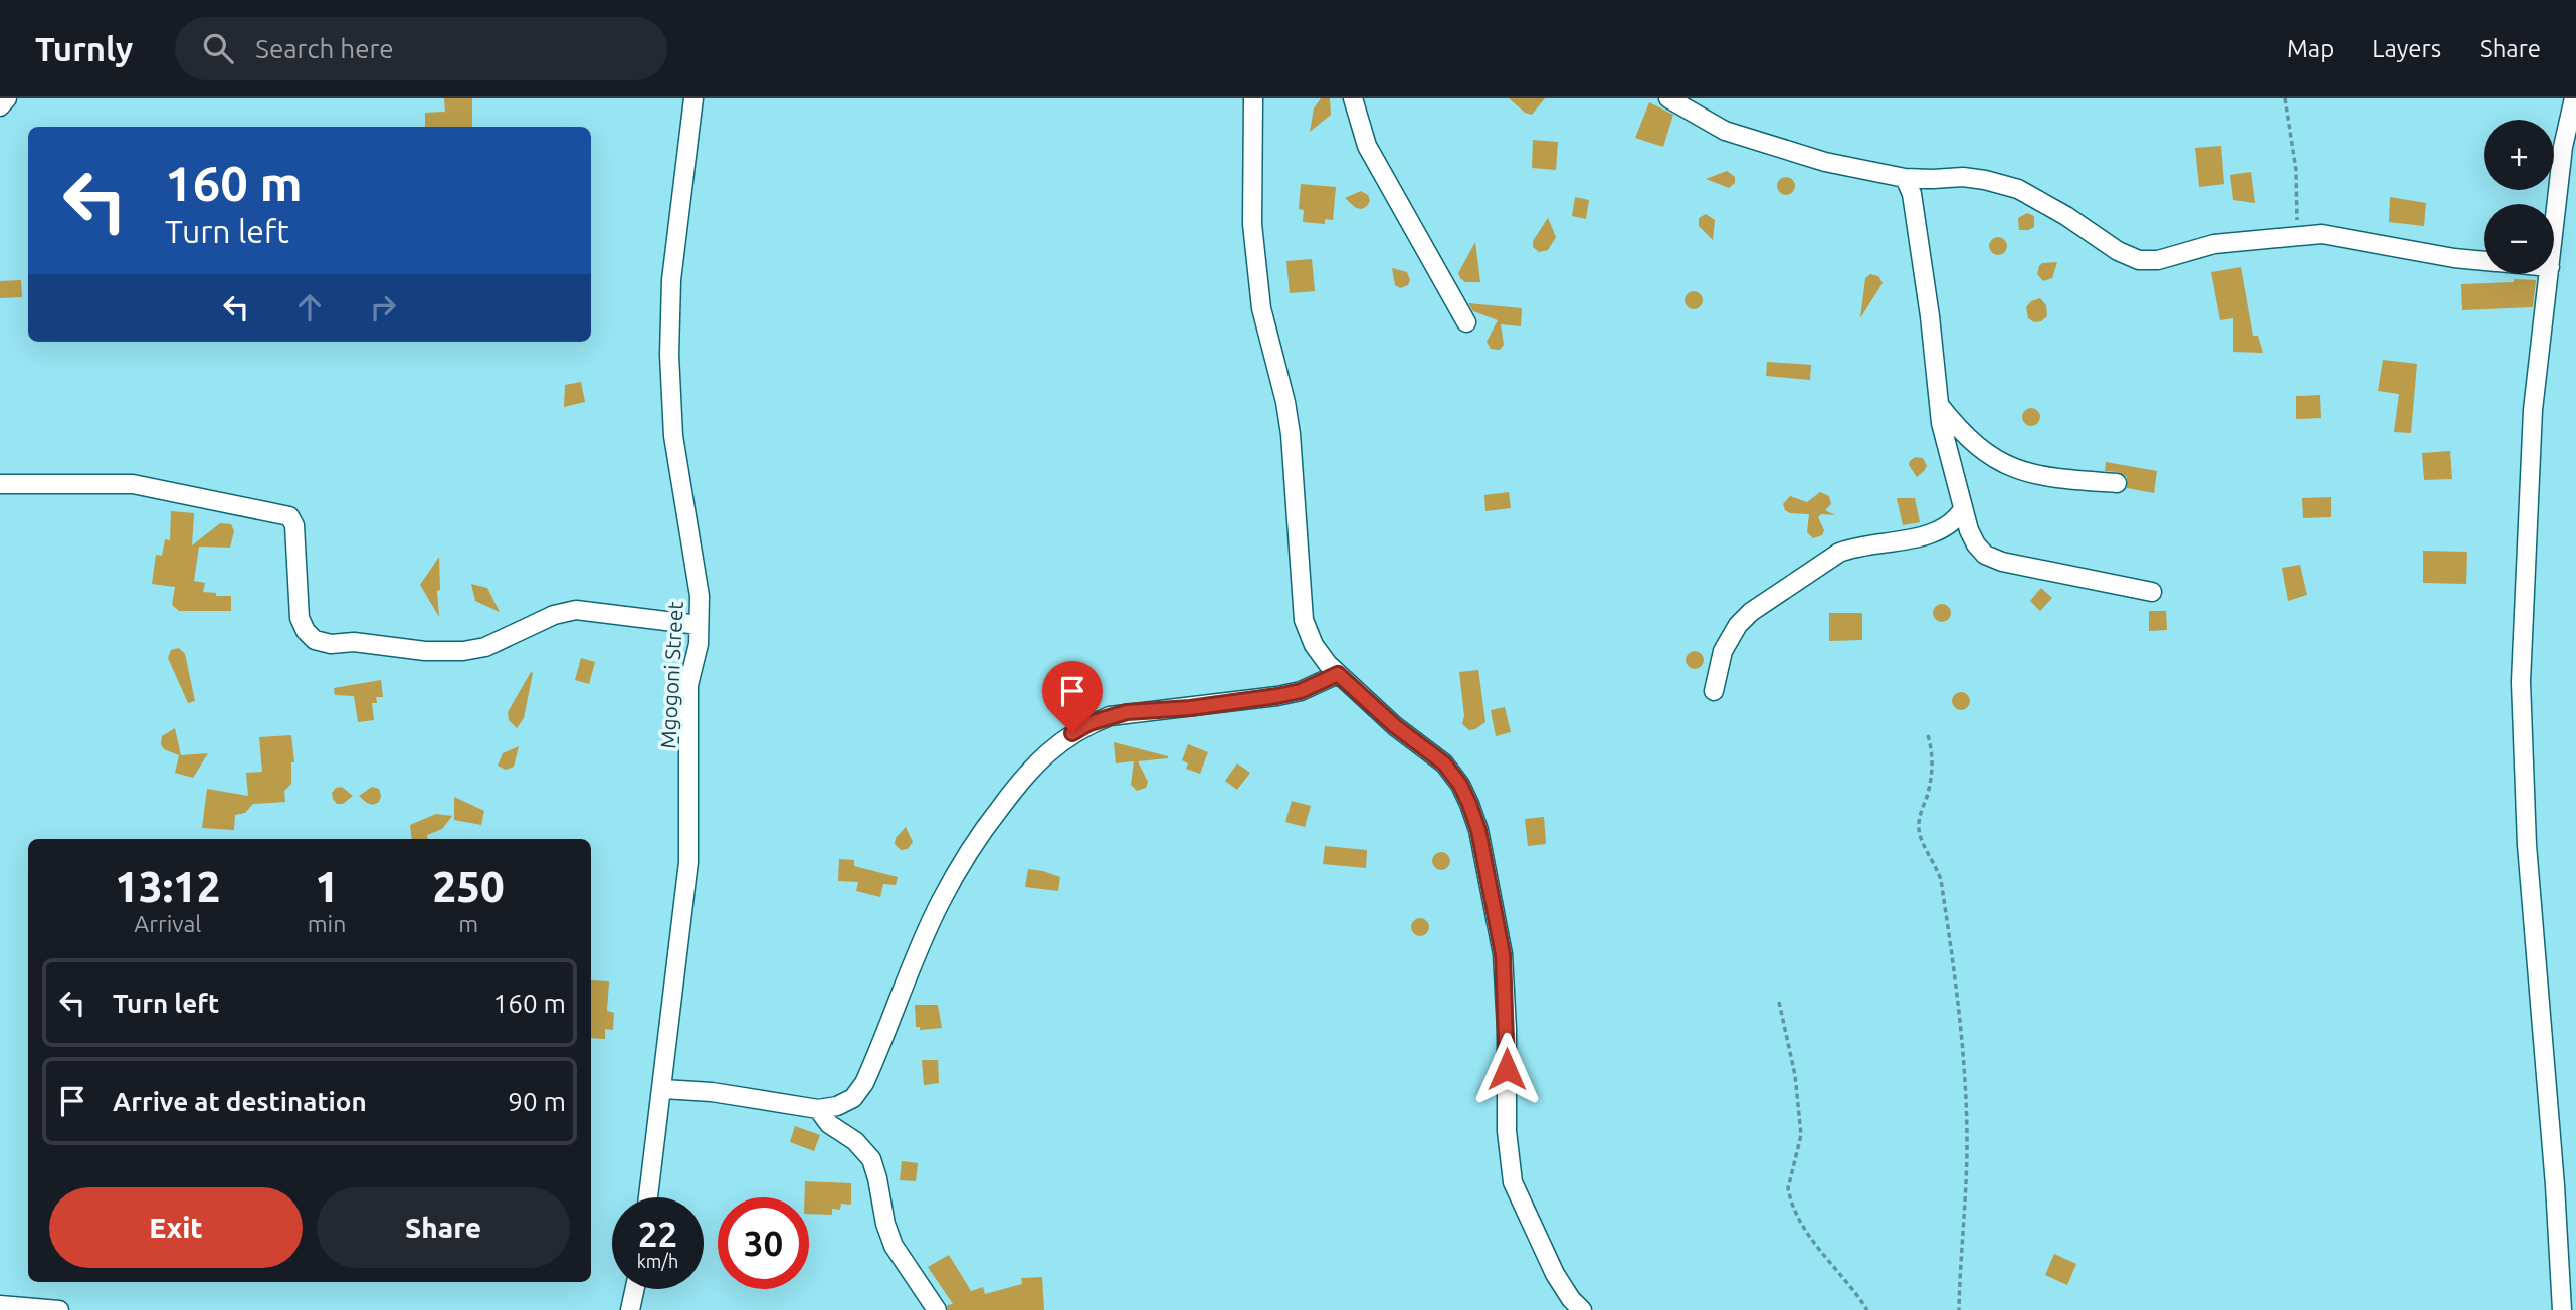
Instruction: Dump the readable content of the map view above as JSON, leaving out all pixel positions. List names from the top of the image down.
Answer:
{
  "streets": {
    "street": ["Mgogoni Street"]
  },
  "page": {
    "header": "Turnly",
    "search": "Search here",
    "nav": ["Map", "Layers", "Share"],
    "map_buttons": ["+", "−"],
    "turn": ["160 m", "Turn left"],
    "eta": [
      "13:12",
      "Arrival",
      "1",
      "min",
      "250",
      "m"
    ],
    "list": [
      {
        "name": "Turn left",
        "value": "160 m"
      },
      {
        "name": "Arrive at destination",
        "value": "90 m"
      }
    ],
    "buttons": ["Exit", "Share"],
    "speed": "22 km/h",
    "limit": "30"
  }
}
